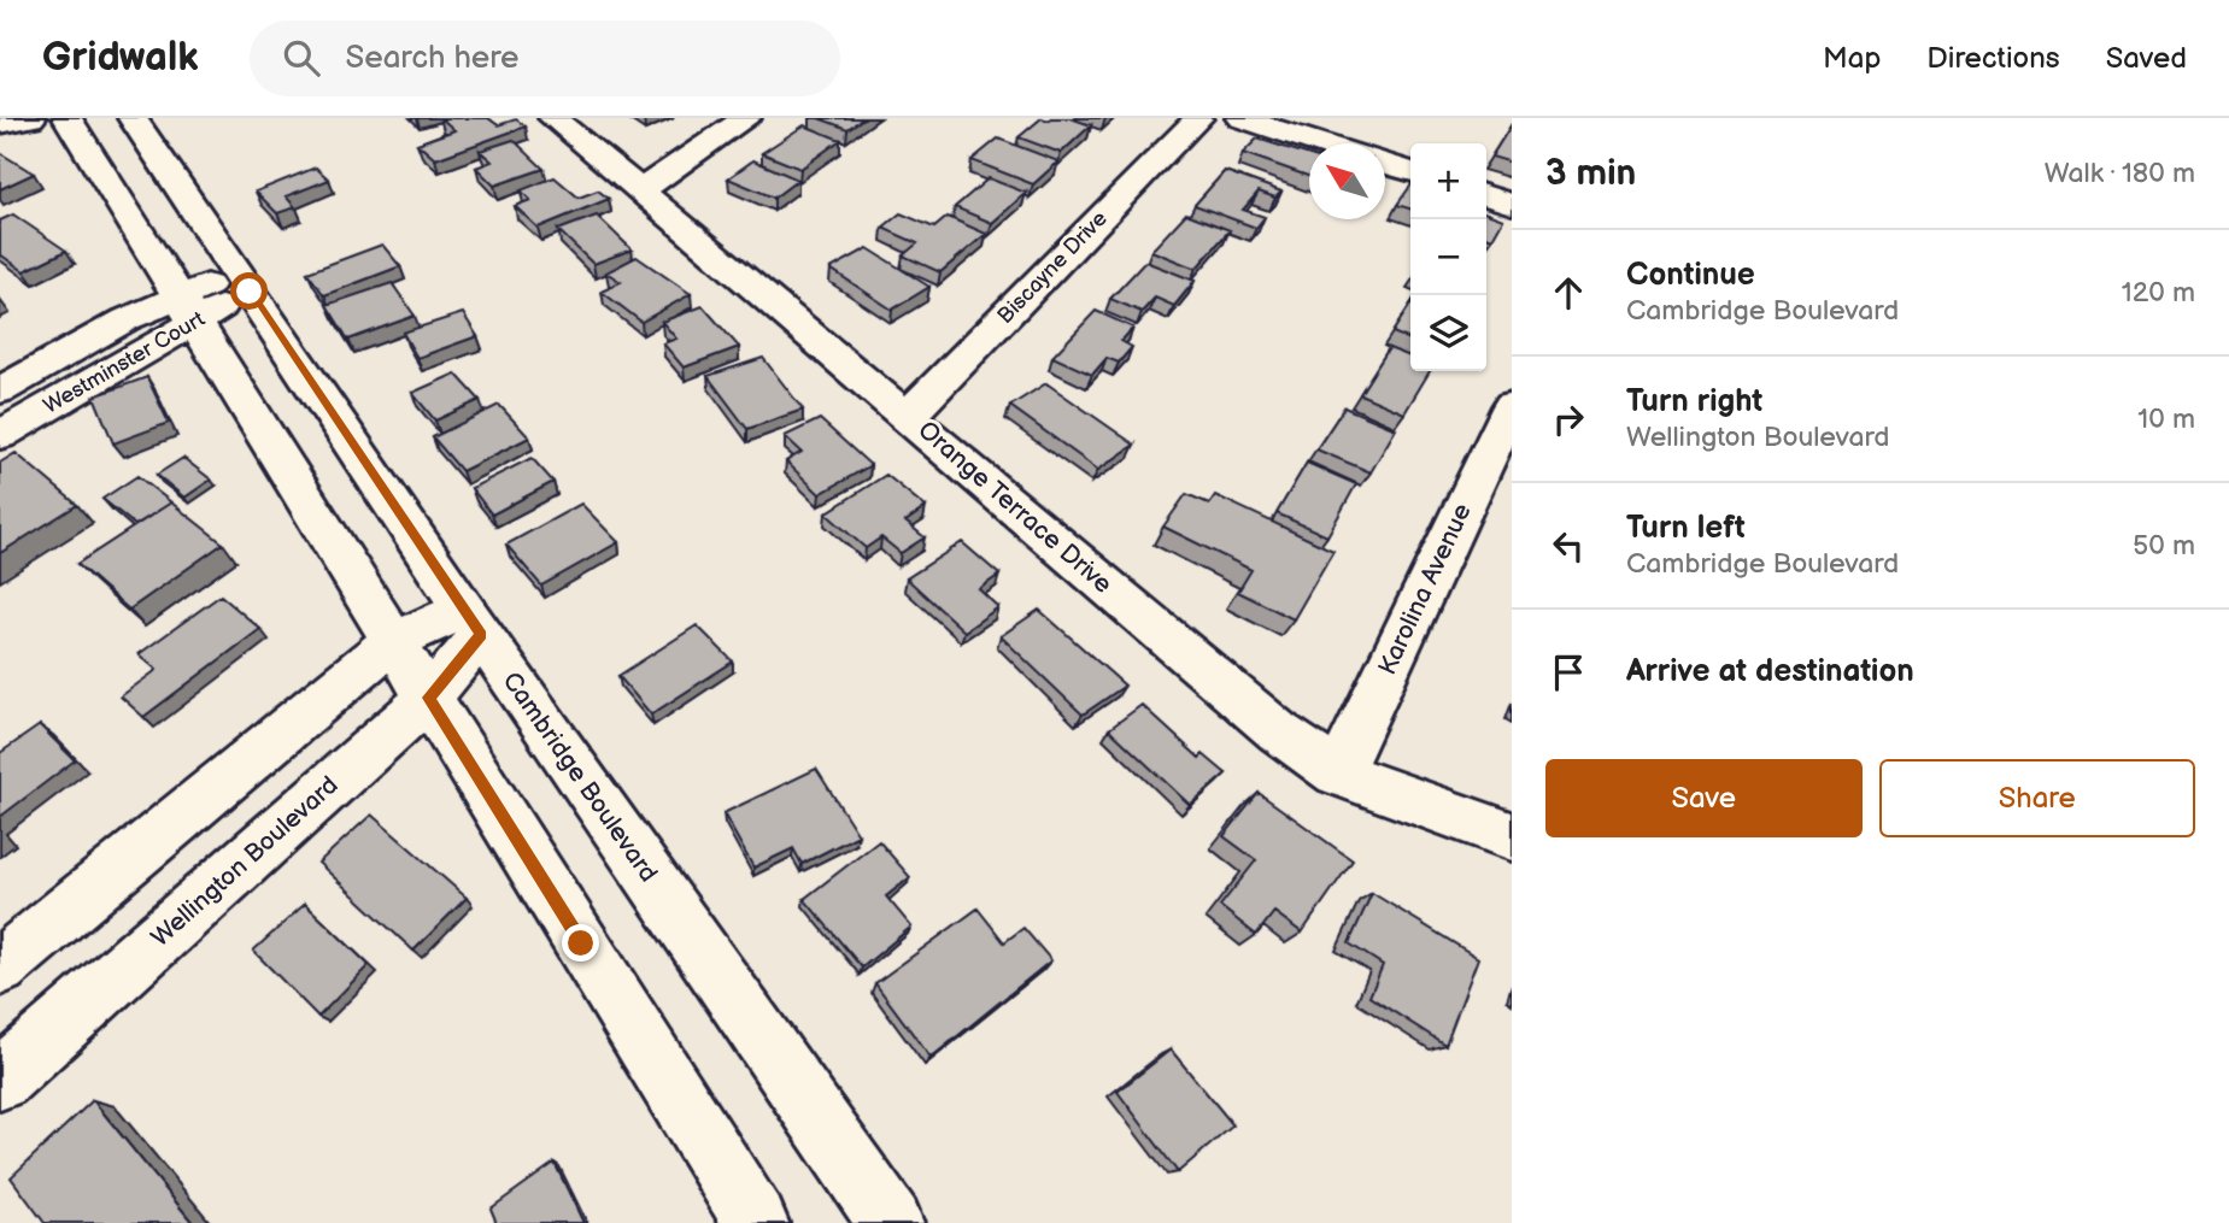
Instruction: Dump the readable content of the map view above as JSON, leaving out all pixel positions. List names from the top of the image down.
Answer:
{
  "streets": {
    "street": [
      "Biscayne Drive",
      "Westminster Court",
      "Orange Terrace Drive",
      "Karolina Avenue",
      "Cambridge Boulevard",
      "Wellington Boulevard"
    ]
  },
  "crossings": [
    ["Biscayne Drive", "Orange Terrace Drive"],
    ["Westminster Court", "Cambridge Boulevard"],
    ["Orange Terrace Drive", "Karolina Avenue"],
    ["Cambridge Boulevard", "Wellington Boulevard"]
  ],
  "north": "top left",
  "page": {
    "header": "Gridwalk",
    "search": "Search here",
    "nav": ["Map", "Directions", "Saved"],
    "heading": ["3 min", "Walk · 180 m"],
    "map_buttons": ["+", "−"],
    "list": [
      ["Continue", "Cambridge Boulevard", "120 m"],
      ["Turn right", "Wellington Boulevard", "10 m"],
      ["Turn left", "Cambridge Boulevard", "50 m"],
      "Arrive at destination"
    ],
    "buttons": ["Save", "Share"]
  }
}
